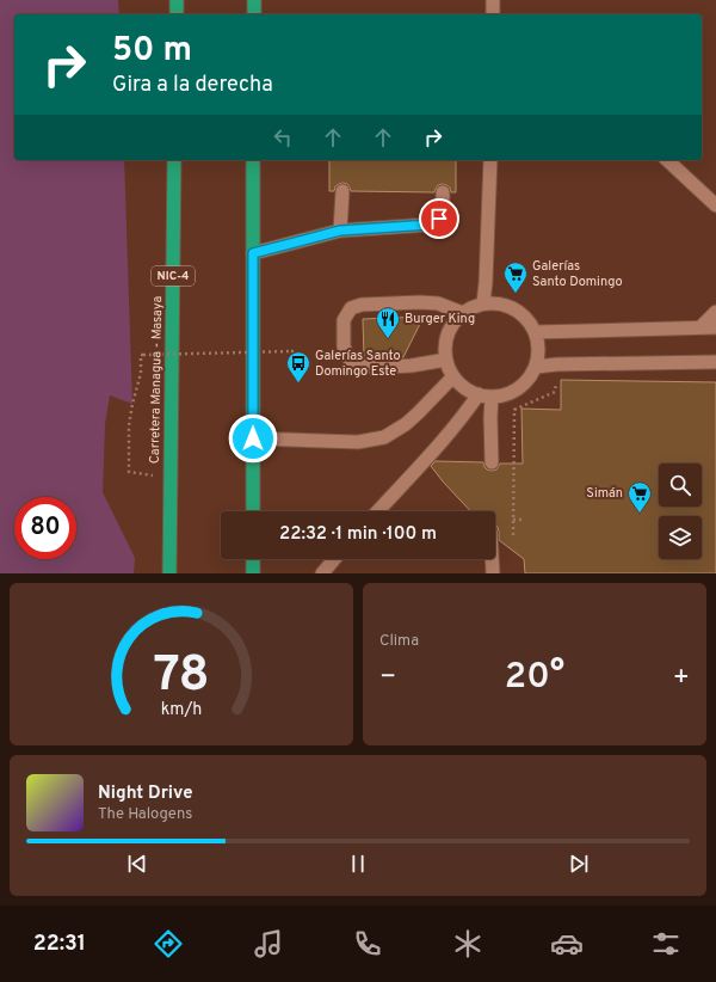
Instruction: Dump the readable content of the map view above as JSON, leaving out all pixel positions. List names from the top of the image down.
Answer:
{
  "streets": {
    "highway": ["NIC-4", "Carretera Managua - Masaya"]
  },
  "places": {
    "supermarket": ["Galerías Santo Domingo", "Simán"],
    "restaurant": ["Burger King"],
    "bus stop": ["Galerías Santo Domingo Este"]
  },
  "page": {
    "turn": ["50 m", "Gira a la derecha"],
    "limit": "80",
    "trip": "22:32 · 1 min · 100 m",
    "tile": "Clima",
    "heat": ["−", "20°", "+"],
    "song": ["Night Drive", "The Halogens"],
    "tabs": "22:31",
    "gauge": ["78", "km/h"]
  }
}
